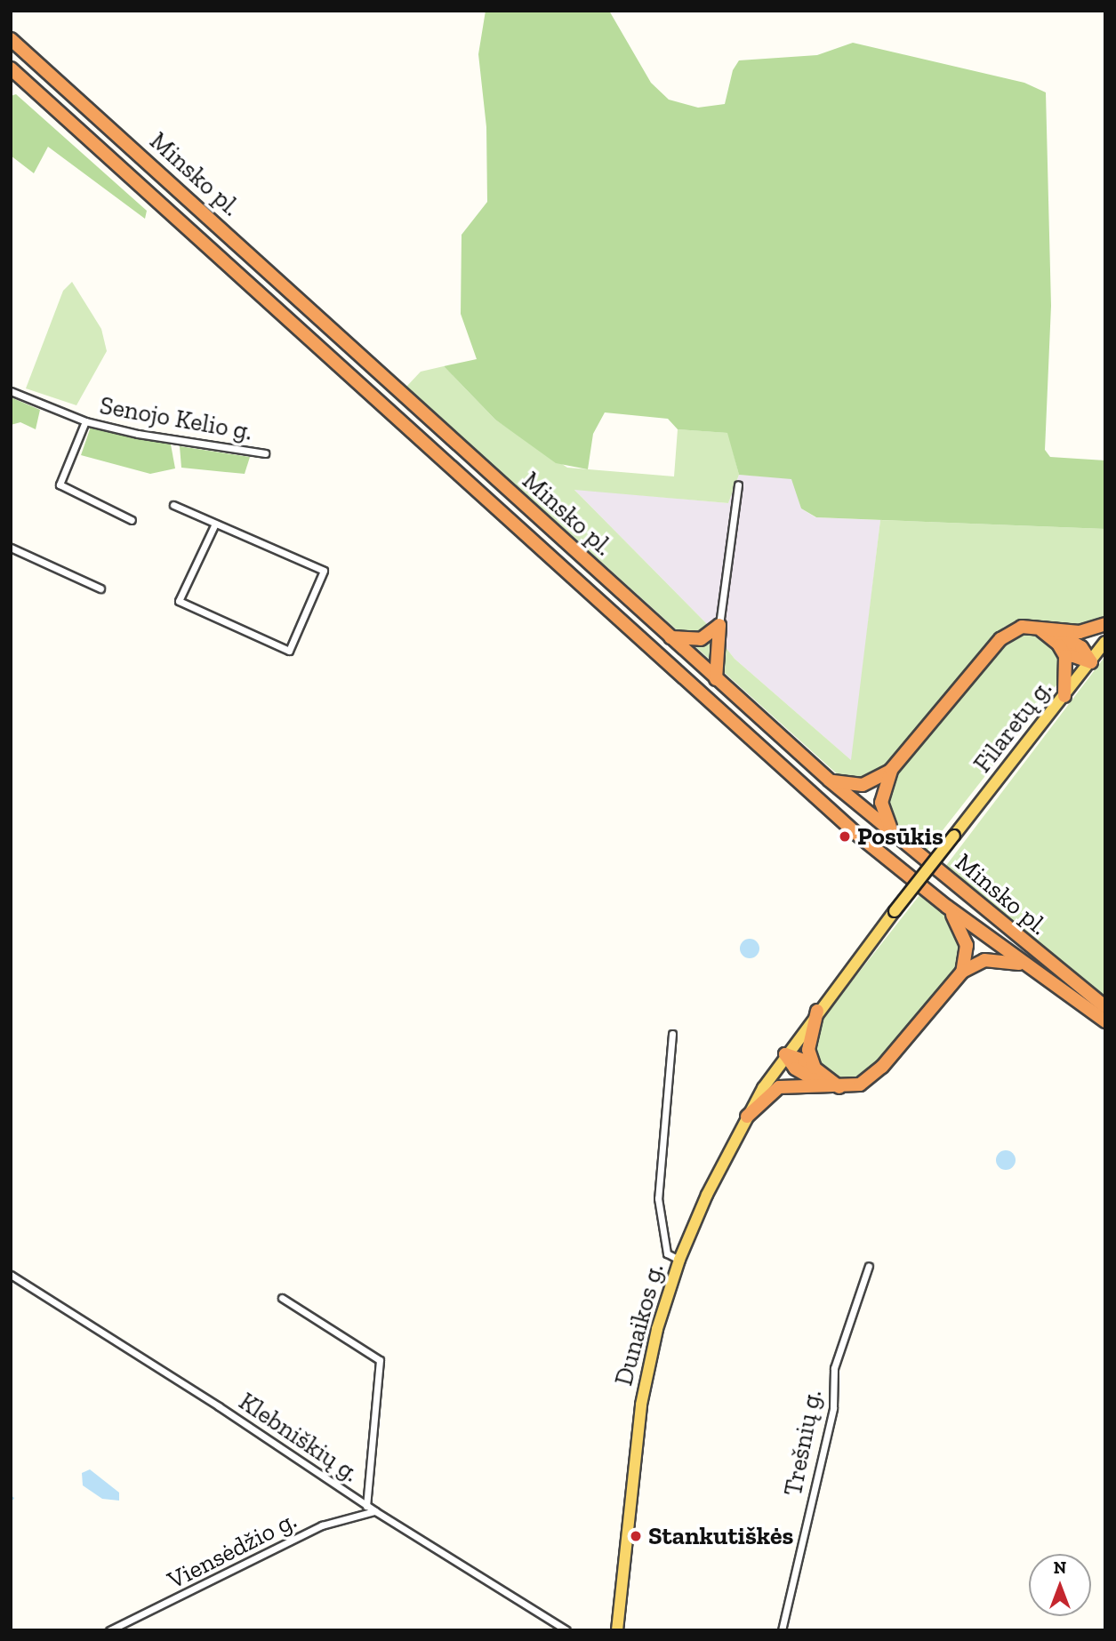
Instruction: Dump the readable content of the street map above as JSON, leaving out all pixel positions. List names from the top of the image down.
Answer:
{
  "streets": {
    "highway": ["Minsko pl."],
    "main road": ["Filaretų g.", "Dunaikos g."],
    "street": [
      "Senojo Kelio g.",
      "Klebniškių g.",
      "Trešnių g.",
      "Viensėdžio g."
    ]
  },
  "crossings": [
    ["Filaretų g.", "Dunaikos g."],
    ["Klebniškių g.", "Viensėdžio g."]
  ],
  "places": ["Posūkis", "Stankutiškės"],
  "north": "top"
}
